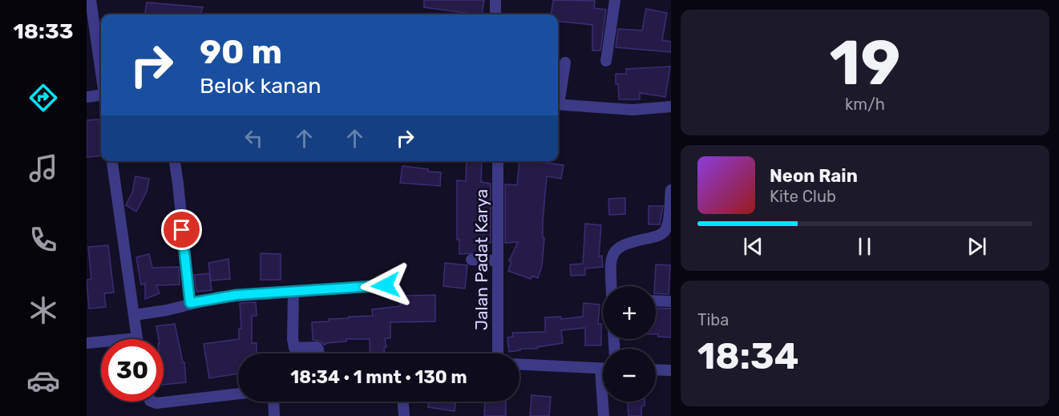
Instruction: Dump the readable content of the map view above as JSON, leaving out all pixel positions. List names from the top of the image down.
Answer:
{
  "streets": {
    "street": ["Jalan Padat Karya"]
  },
  "page": {
    "tabs": "18:33",
    "tile": [
      ["19", "km/h"],
      ["Tiba", "18:34"]
    ],
    "turn": ["90 m", "Belok kanan"],
    "song": ["Neon Rain", "Kite Club"],
    "map_buttons": ["+", "−"],
    "limit": "30",
    "trip": "18:34 · 1 mnt · 130 m"
  }
}
